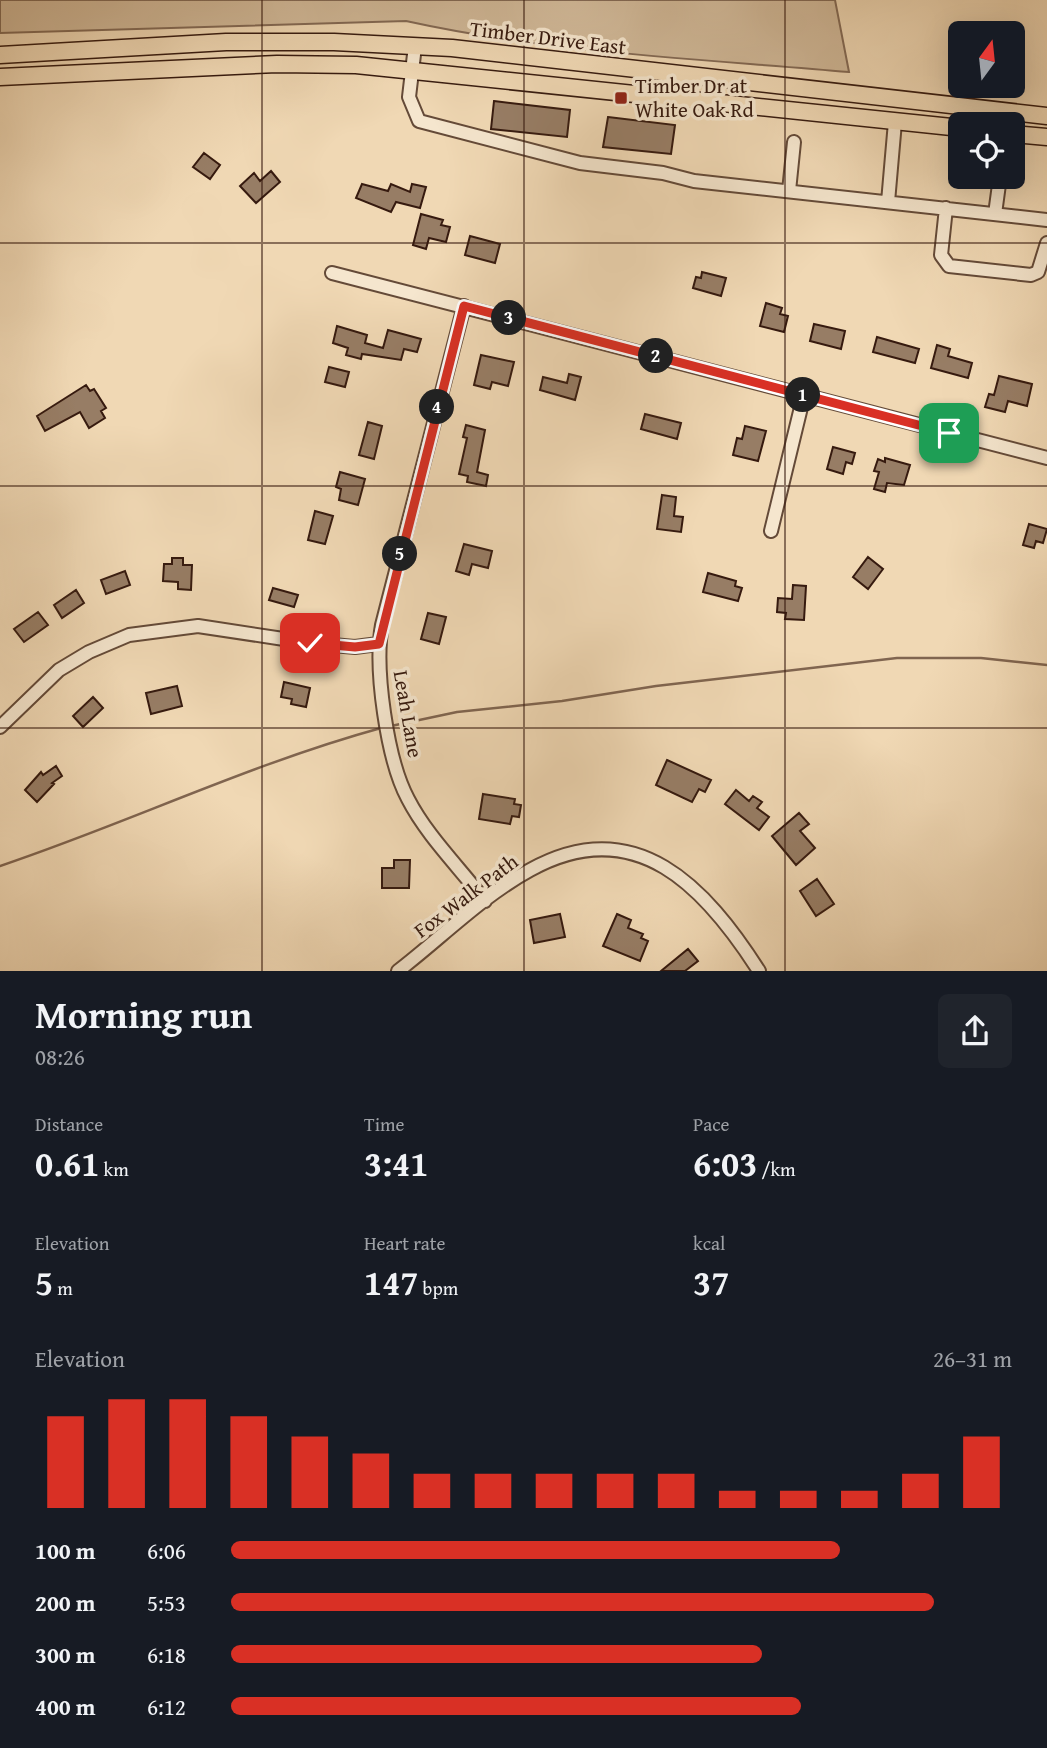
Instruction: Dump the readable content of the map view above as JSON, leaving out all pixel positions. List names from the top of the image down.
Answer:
{
  "streets": {
    "main road": ["Timber Drive East"],
    "street": ["Leah Lane", "Fox Walk Path"]
  },
  "crossings": [
    ["Leah Lane", "Fox Walk Path"]
  ],
  "places": {
    "transit": ["Timber Dr at White Oak Rd"]
  },
  "north": "top",
  "page": {
    "pins": [
      "3",
      "2",
      "1",
      "4",
      "5"
    ],
    "heading": ["Morning run", "08:26"],
    "stats": [
      ["Distance", "0.61 km"],
      ["Time", "3:41"],
      ["Pace", "6:03 /km"],
      ["Elevation", "5 m"],
      ["Heart rate", "147 bpm"],
      ["kcal", "37"]
    ],
    "chart": ["Elevation", "26–31 m"],
    "list": [
      {
        "name": "100 m",
        "note": "6:06"
      },
      {
        "name": "200 m",
        "note": "5:53"
      },
      {
        "name": "300 m",
        "note": "6:18"
      },
      {
        "name": "400 m",
        "note": "6:12"
      }
    ]
  }
}
